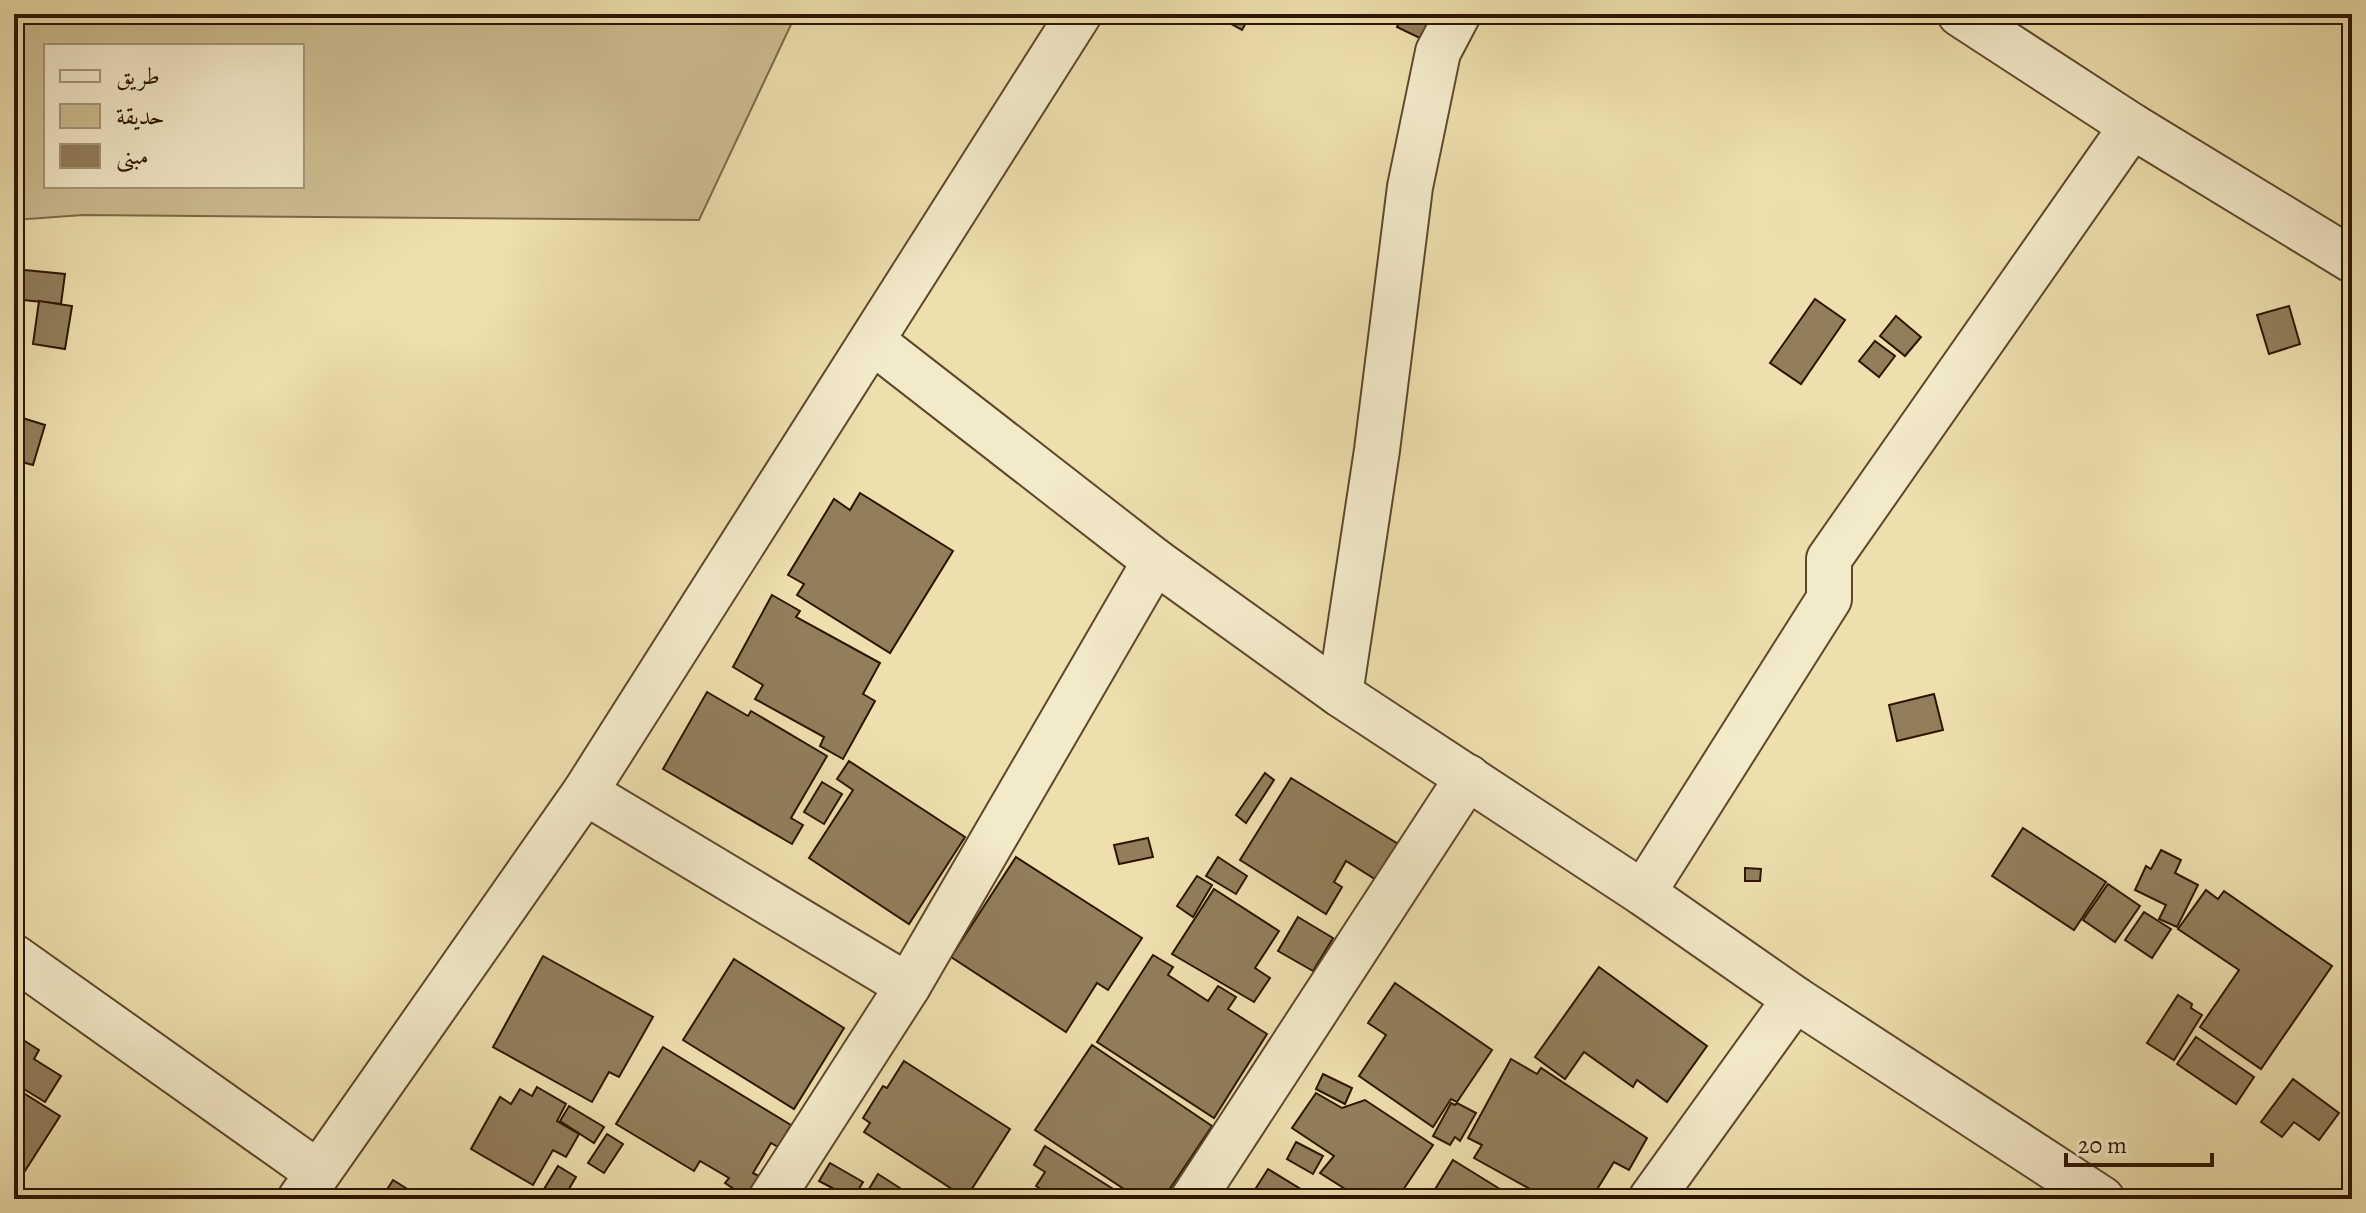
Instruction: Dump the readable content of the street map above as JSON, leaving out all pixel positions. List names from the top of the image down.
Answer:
{
  "legend": ["طريق", "حديقة", "مبنى"],
  "scale_bar": "20 m"
}
